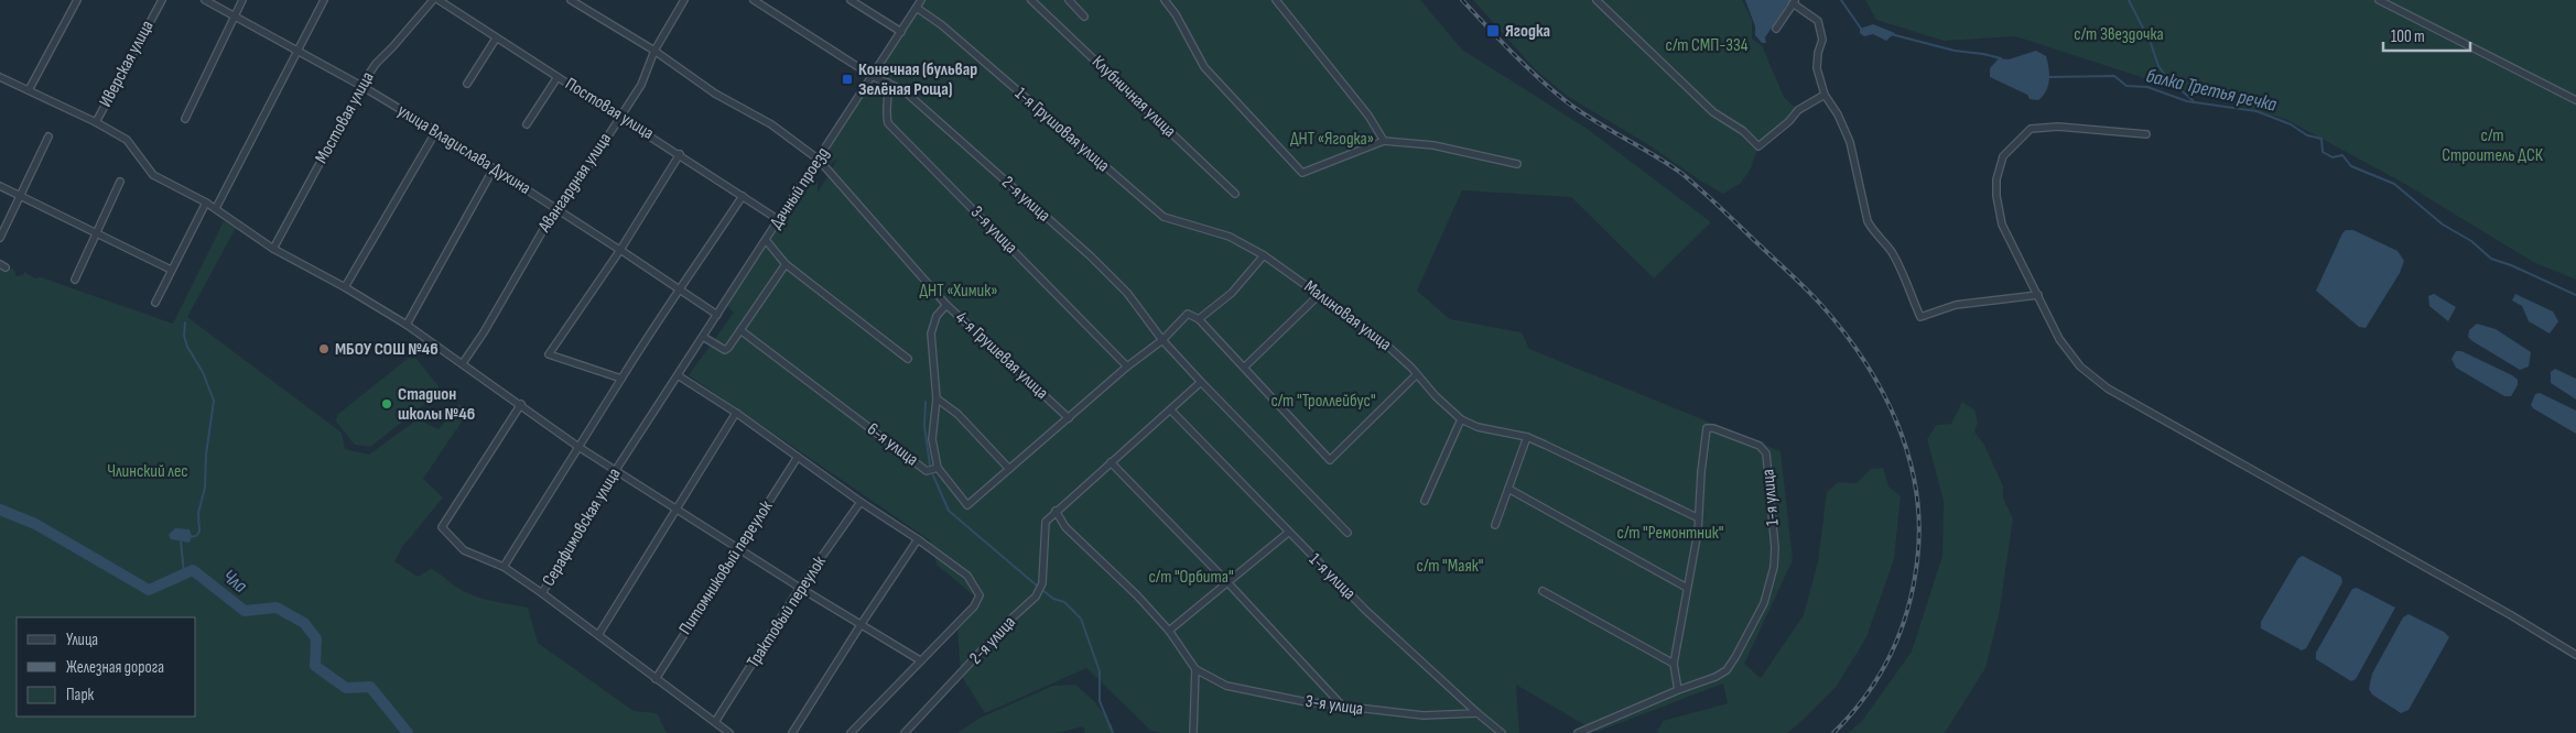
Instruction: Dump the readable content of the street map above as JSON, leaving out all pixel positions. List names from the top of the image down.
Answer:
{
  "streets": {
    "street": [
      "Иверская улица",
      "Клубничная улица",
      "Постовая улица",
      "Мостовая улица",
      "1-я Грушовая улица",
      "улица Владислава Духина",
      "Авангардная улица",
      "Дачный проезд",
      "2-я улица",
      "3-я улица",
      "Малиновая улица",
      "4-я Грушевая улица",
      "6-я улица",
      "1-я улица",
      "Серафимовская улица",
      "Питомниковый переулок",
      "Трактовый переулок"
    ]
  },
  "crossings": [
    ["Иверская улица", "Мостовая улица"],
    ["Иверская улица", "Авангардная улица"],
    ["Иверская улица", "Серафимовская улица"],
    ["Иверская улица", "Питомниковый переулок"],
    ["Иверская улица", "Трактовый переулок"],
    ["Постовая улица", "Авангардная улица"],
    ["Постовая улица", "Дачный проезд"],
    ["Мостовая улица", "улица Владислава Духина"],
    ["1-я Грушовая улица", "Дачный проезд"],
    ["1-я Грушовая улица", "Малиновая улица"],
    ["улица Владислава Духина", "Авангардная улица"],
    ["улица Владислава Духина", "Дачный проезд"],
    ["Авангардная улица", "4-я Грушевая улица"],
    ["Дачный проезд", "2-я улица"],
    ["Дачный проезд", "4-я Грушевая улица"],
    ["Дачный проезд", "Серафимовская улица"],
    ["2-я улица", "3-я улица"],
    ["2-я улица", "1-я улица"],
    ["3-я улица", "1-я улица"],
    ["Малиновая улица", "1-я улица"],
    ["4-я Грушевая улица", "6-я улица"],
    ["Серафимовская улица", "Питомниковый переулок"],
    ["Серафимовская улица", "Трактовый переулок"]
  ],
  "water": ["балка Третья речка", "Чла"],
  "parks": [
    "с/т Звездочка",
    "с/т СМП-334",
    "с/т Строитель ДСК",
    "ДНТ «Ягодка»",
    "ДНТ «Химик»",
    "с/т \"Троллейбус\"",
    "Члинский лес",
    "с/т \"Ремонтник\"",
    "с/т \"Маяк\"",
    "с/т \"Орбита\""
  ],
  "places": {
    "transit": ["Ягодка", "Конечная (бульвар Зелёная Роща)"],
    "other": ["МБОУ СОШ №46", "Стадион школы №46"]
  },
  "legend": ["Улица", "Железная дорога", "Парк"],
  "scale_bar": "100 m"
}
